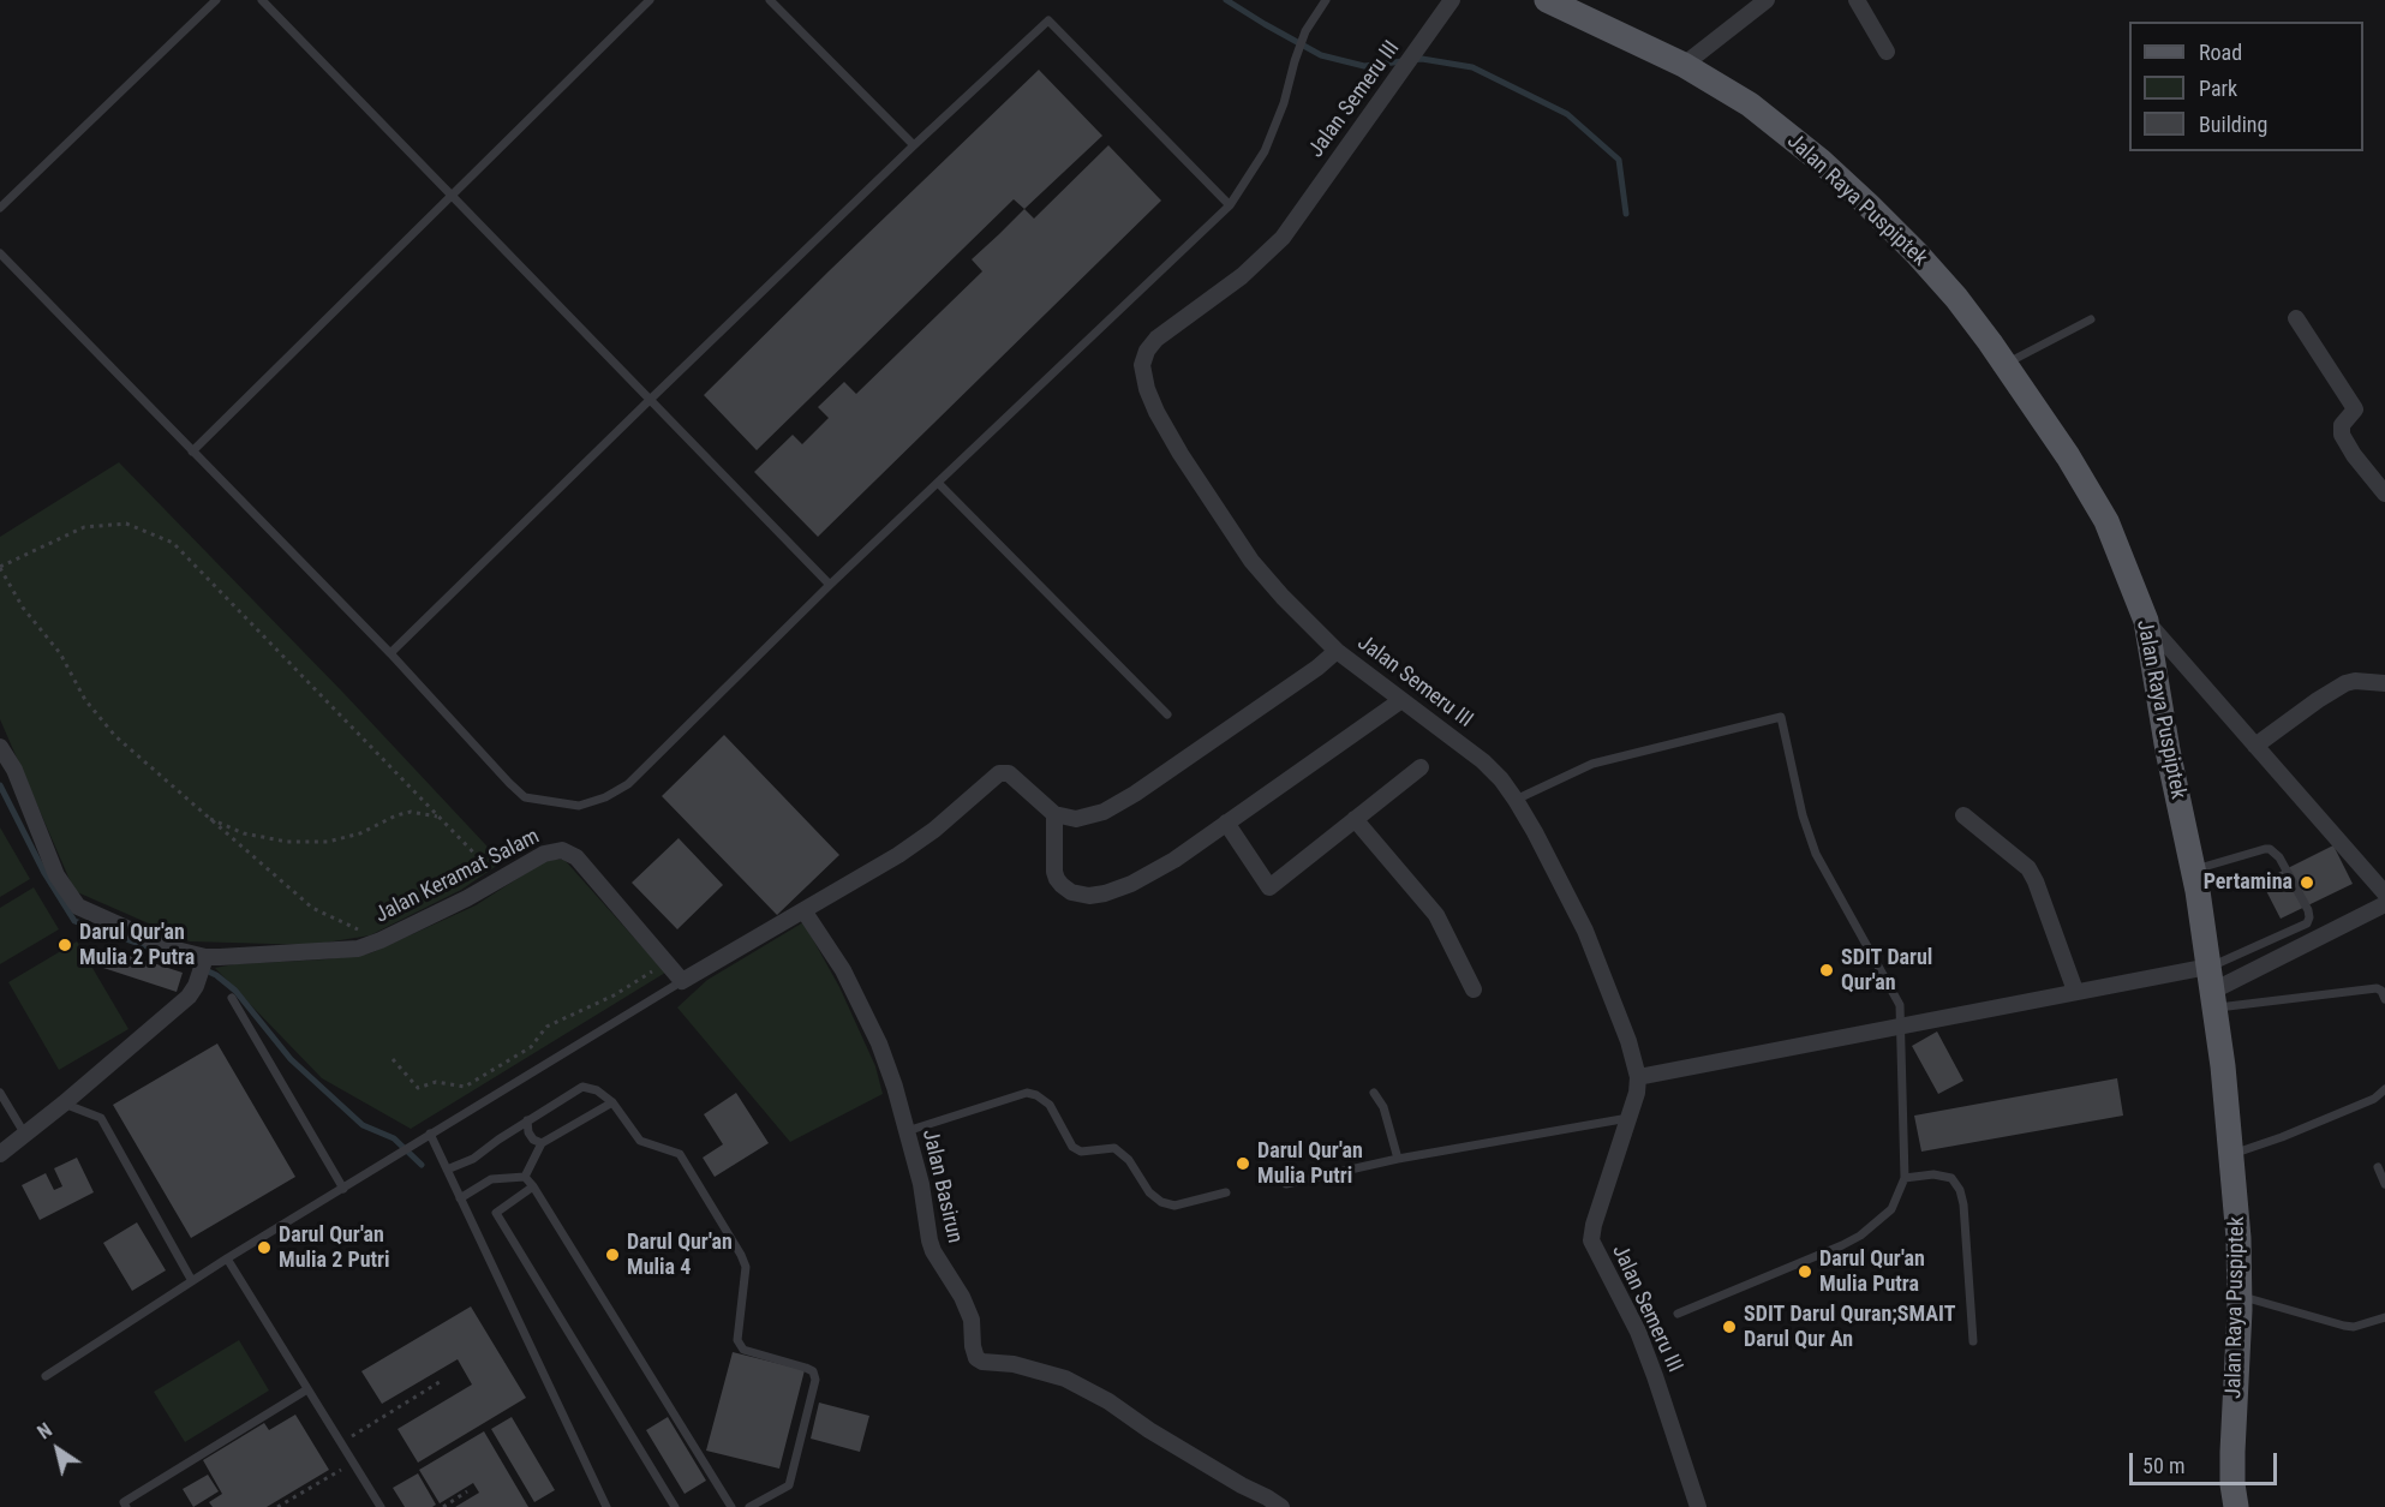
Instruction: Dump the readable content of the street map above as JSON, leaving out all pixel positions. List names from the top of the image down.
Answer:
{
  "streets": {
    "main road": ["Jalan Raya Puspiptek"],
    "street": ["Jalan Semeru III", "Jalan Keramat Salam", "Jalan Basirun"]
  },
  "places": [
    "Pertamina",
    "Darul Qur'an Mulia 2 Putra",
    "SDIT Darul Qur'an",
    "Darul Qur'an Mulia Putri",
    "Darul Qur'an Mulia 2 Putri",
    "Darul Qur'an Mulia 4",
    "Darul Qur'an Mulia Putra",
    "SDIT Darul Quran;SMAIT Darul Qur An"
  ],
  "legend": ["Road", "Park", "Building"],
  "scale_bar": "50 m",
  "north": "top left"
}
